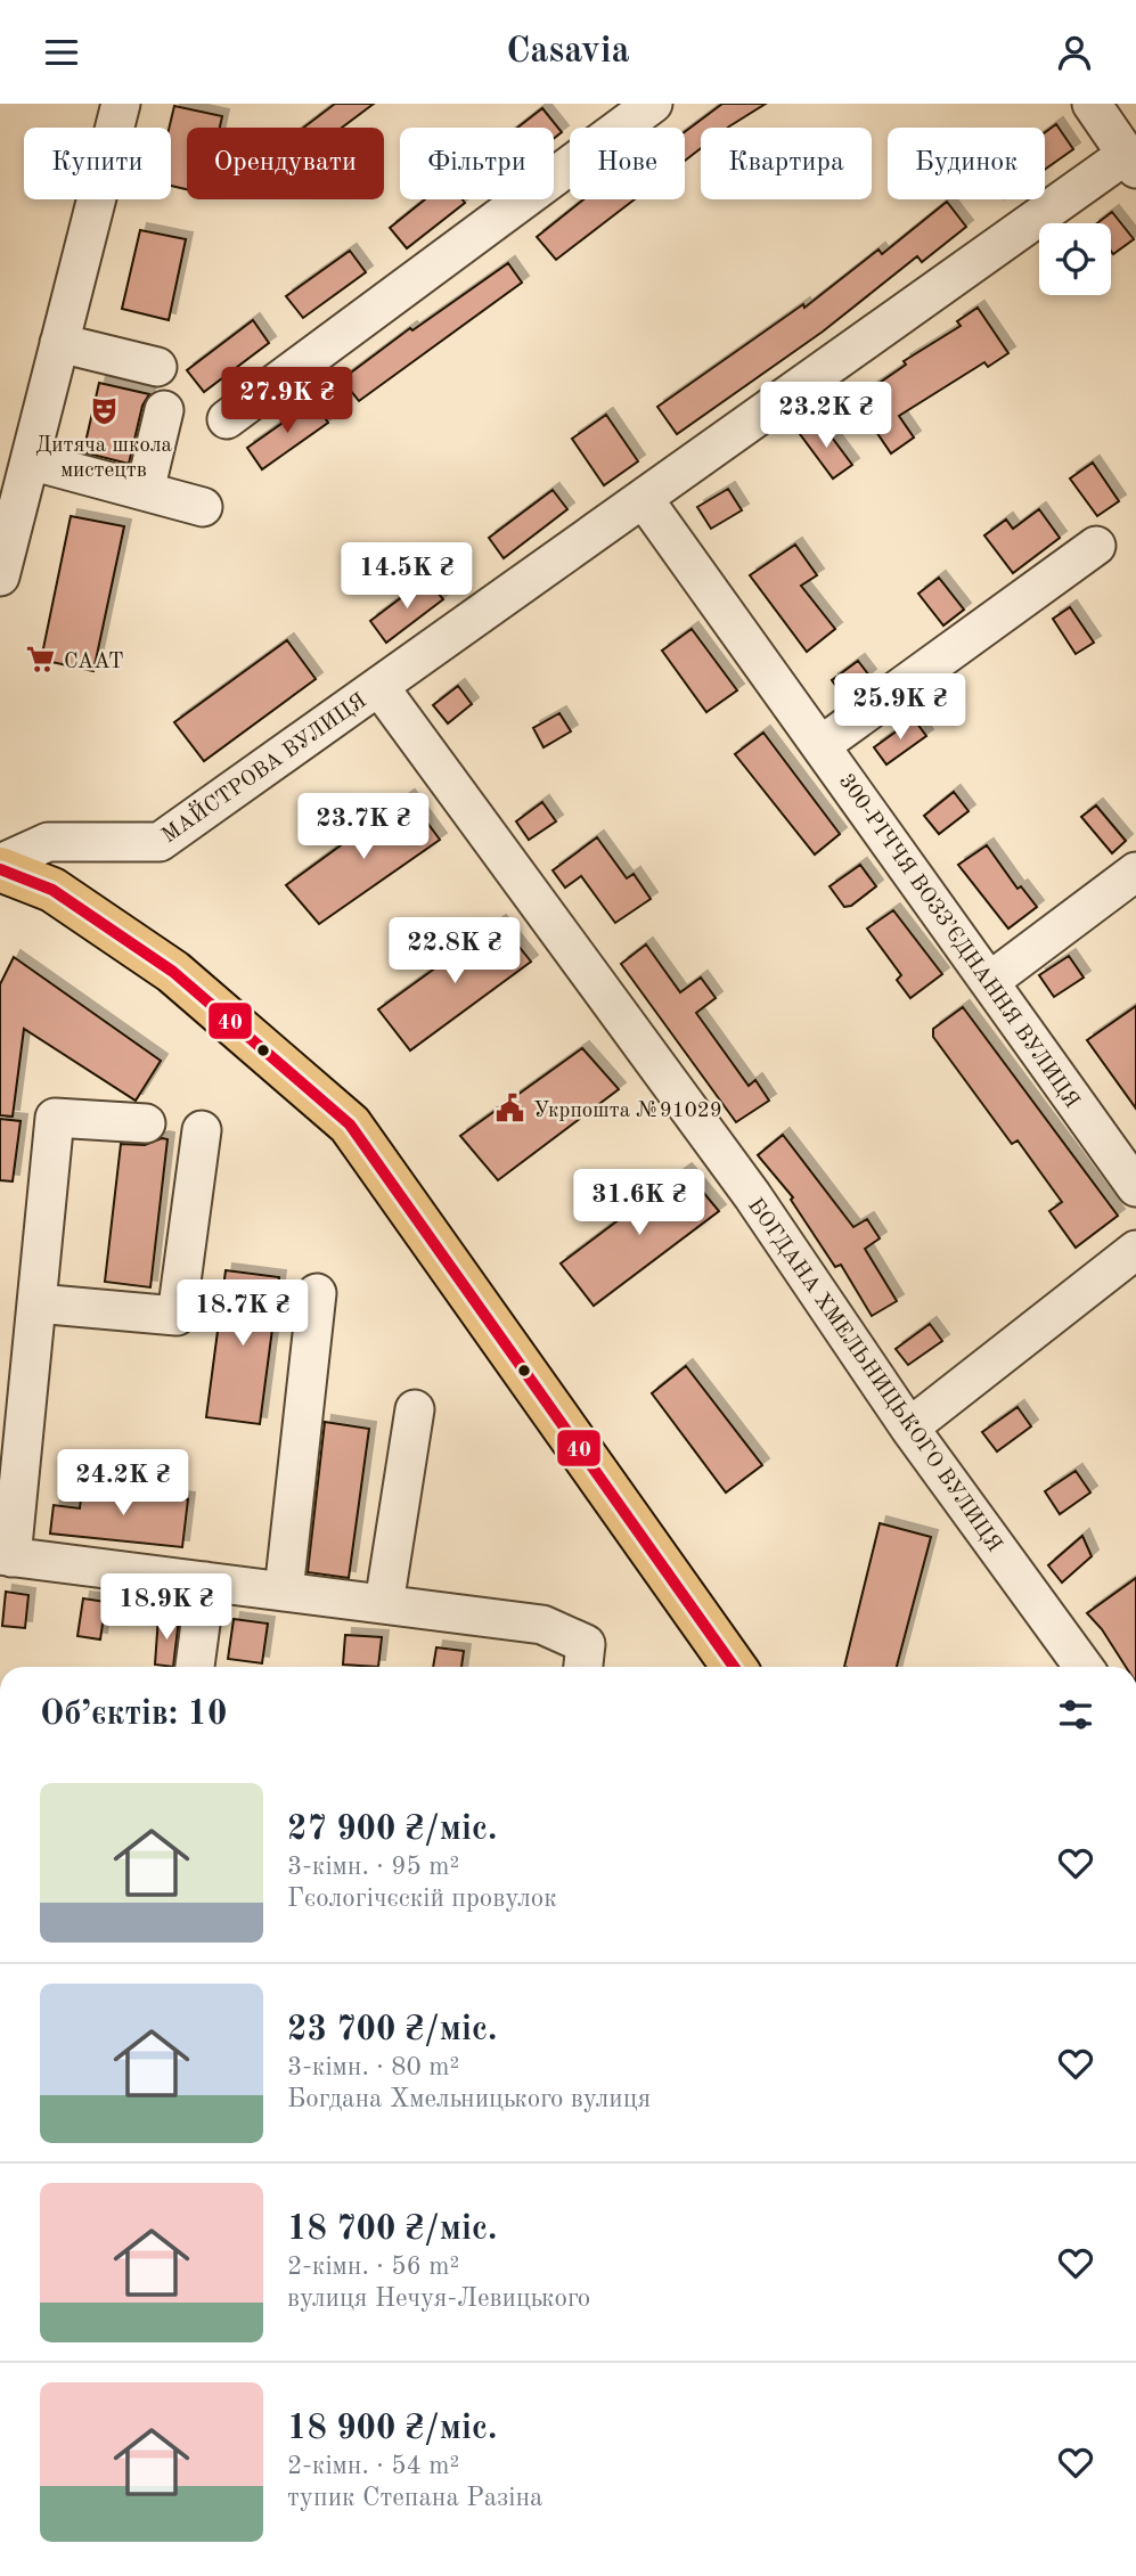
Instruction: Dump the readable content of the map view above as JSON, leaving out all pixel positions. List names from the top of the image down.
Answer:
{
  "streets": {
    "street": ["МАЙСТРОВА ВУЛИЦЯ", "300-РІЧЧЯ ВОЗЗ’ЄДНАННЯ ВУЛИЦЯ", "БОГДАНА ХМЕЛЬНИЦЬКОГО ВУЛИЦЯ"]
  },
  "crossings": [
    ["МАЙСТРОВА ВУЛИЦЯ", "300-РІЧЧЯ ВОЗЗ’ЄДНАННЯ ВУЛИЦЯ"],
    ["МАЙСТРОВА ВУЛИЦЯ", "БОГДАНА ХМЕЛЬНИЦЬКОГО ВУЛИЦЯ"]
  ],
  "places": {
    "theatre": ["Дитяча школа мистецтв"],
    "supermarket": ["СААТ"],
    "public building": ["Укрпошта №91029"]
  },
  "lines": ["transit line 40"],
  "page": {
    "header": "Casavia",
    "chip": [
      "Купити",
      "Орендувати",
      "Фільтри",
      "Нове",
      "Квартира",
      "Будинок"
    ],
    "price": [
      "27.9K ₴",
      "23.2K ₴",
      "14.5K ₴",
      "25.9K ₴",
      "23.7K ₴",
      "22.8K ₴",
      "31.6K ₴",
      "18.7K ₴",
      "24.2K ₴",
      "18.9K ₴"
    ],
    "heading": "Об’єктів: 10",
    "list": [
      {
        "name": "27 900 ₴/міс.",
        "note": "3-кімн. · 95 m² · Гєологічєскій провулок"
      },
      {
        "name": "23 700 ₴/міс.",
        "note": "3-кімн. · 80 m² · Богдана Хмельницького вулиця"
      },
      {
        "name": "18 700 ₴/міс.",
        "note": "2-кімн. · 56 m² · вулиця Нечуя-Левицького"
      },
      {
        "name": "18 900 ₴/міс.",
        "note": "2-кімн. · 54 m² · тупик Степана Разіна"
      }
    ]
  }
}
